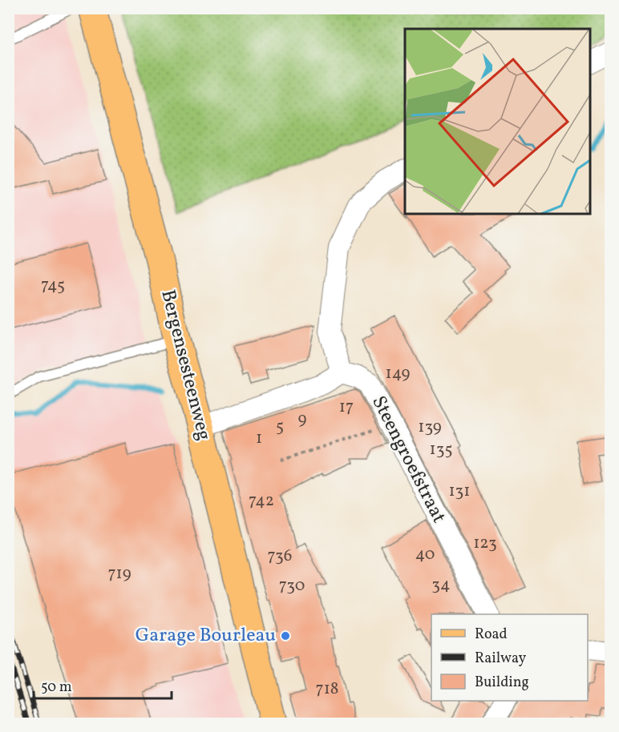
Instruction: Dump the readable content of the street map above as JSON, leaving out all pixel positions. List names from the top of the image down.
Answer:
{
  "streets": {
    "main road": ["Bergensesteenweg"],
    "street": ["Steengroefstraat"]
  },
  "places": ["Garage Bourleau"],
  "house_numbers": [
    "745",
    "149",
    "17",
    "9",
    "5",
    "139",
    "1",
    "135",
    "131",
    "742",
    "123",
    "40",
    "736",
    "719",
    "34",
    "730",
    "718"
  ],
  "legend": ["Road", "Railway", "Building"],
  "scale_bar": "50 m"
}
